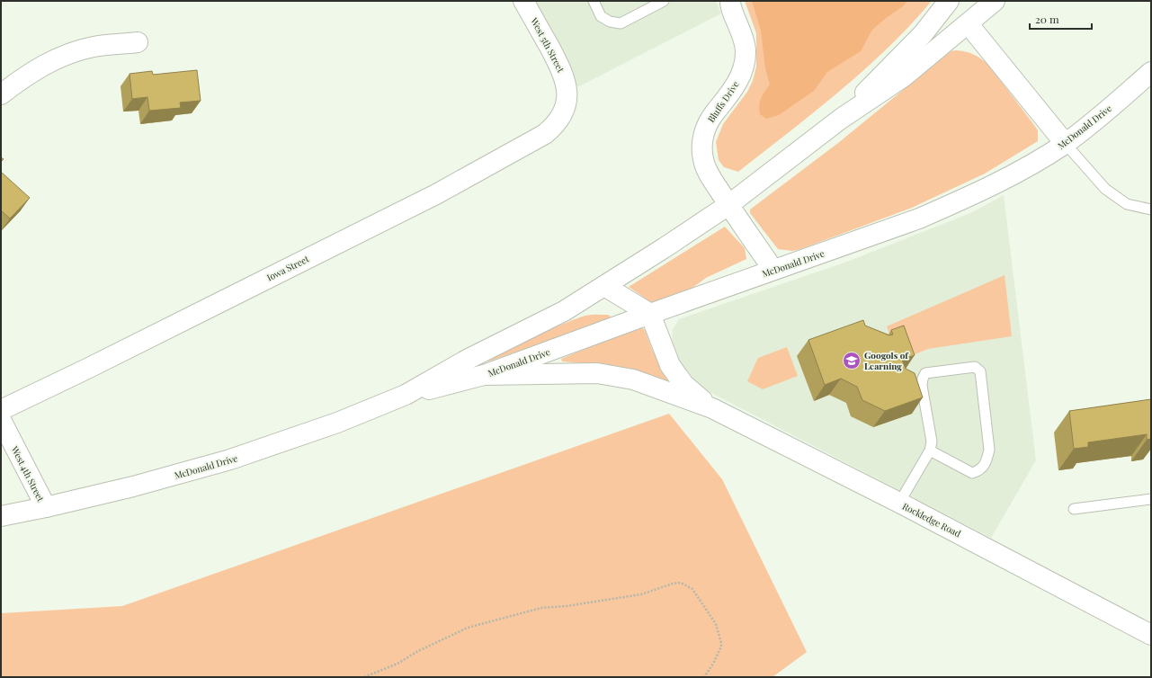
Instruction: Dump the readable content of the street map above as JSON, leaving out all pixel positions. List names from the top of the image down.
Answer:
{
  "streets": {
    "main road": [
      "West 5th Street",
      "Bluffs Drive",
      "McDonald Drive",
      "Iowa Street",
      "West 4th Street",
      "Rockledge Road"
    ]
  },
  "crossings": [
    ["West 5th Street", "Iowa Street"],
    ["Bluffs Drive", "McDonald Drive"],
    ["McDonald Drive", "West 4th Street"]
  ],
  "places": {
    "school or university": ["Googols of Learning"]
  },
  "scale_bar": "20 m"
}
